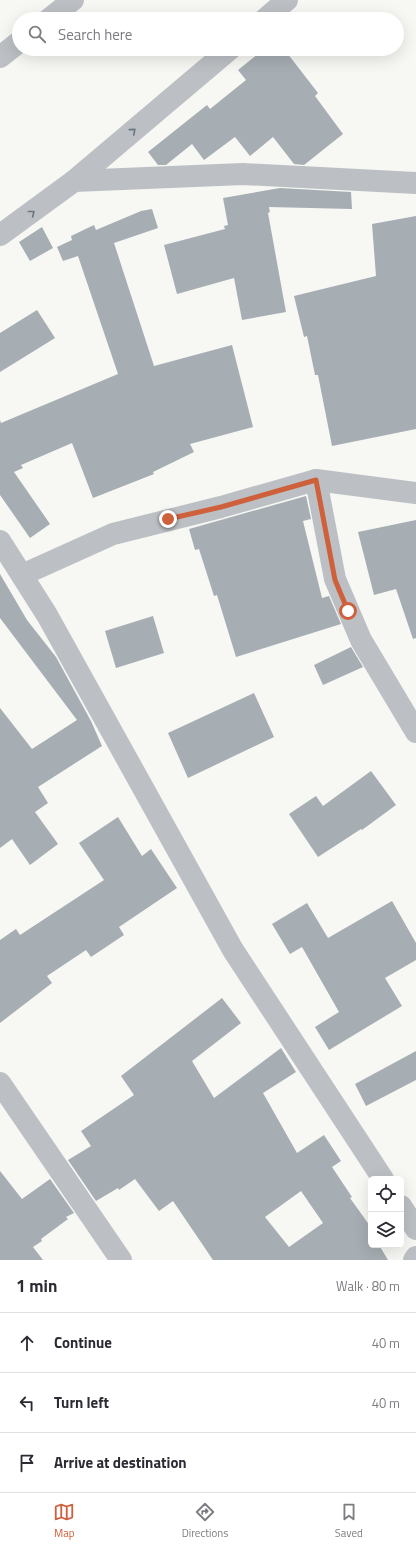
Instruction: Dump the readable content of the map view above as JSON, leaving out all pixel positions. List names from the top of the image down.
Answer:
{
  "page": {
    "search": "Search here",
    "heading": ["1 min", "Walk · 80 m"],
    "list": [
      ["Continue", "40 m"],
      ["Turn left", "40 m"],
      "Arrive at destination"
    ],
    "nav": ["Map", "Directions", "Saved"]
  }
}
